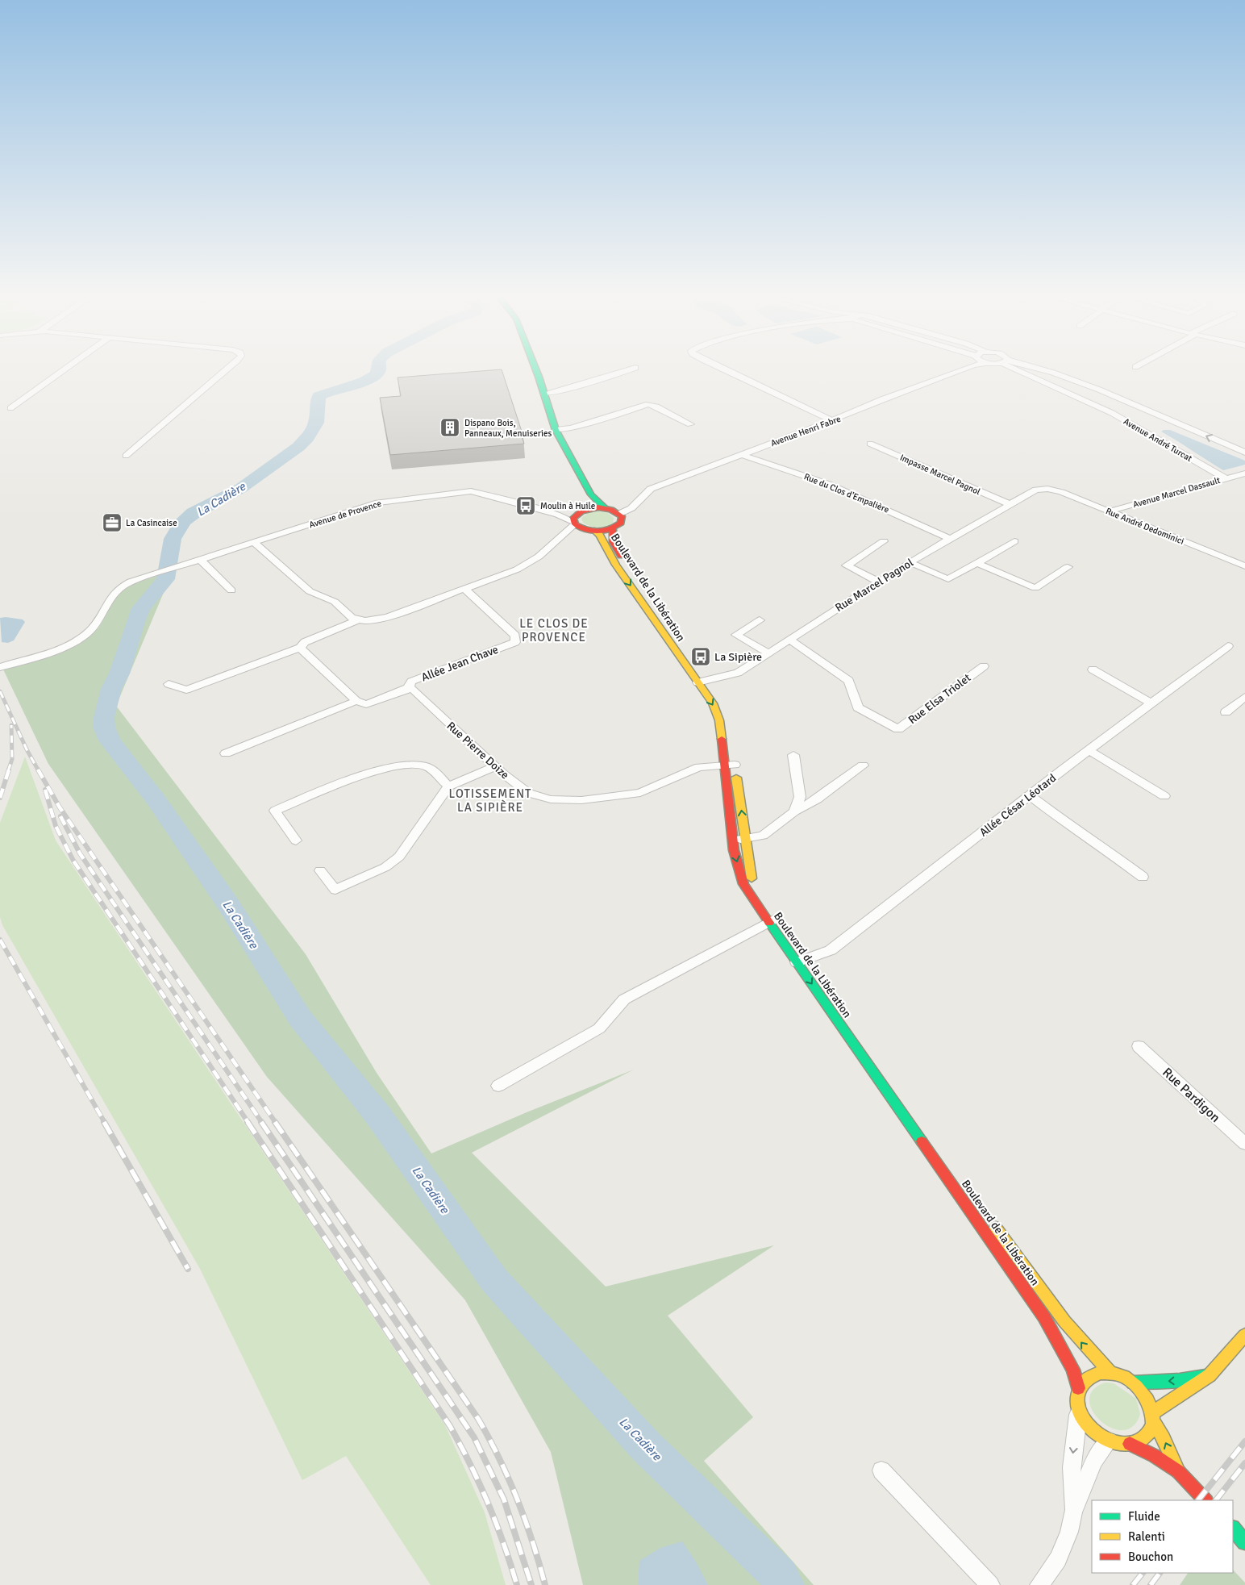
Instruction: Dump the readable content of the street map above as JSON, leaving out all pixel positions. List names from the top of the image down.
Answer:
{
  "streets": {
    "street": [
      "Avenue Henri Fabre",
      "Avenue André Turcat",
      "Impasse Marcel Pagnol",
      "Avenue Marcel Dassault",
      "Rue du Clos d'Empalière",
      "Avenue de Provence",
      "Rue André Dedominici",
      "Rue Marcel Pagnol",
      "Boulevard de la Libération",
      "Allée Jean Chave",
      "Rue Elsa Triolet",
      "Rue Pierre Doize",
      "Allée César Léotard",
      "Rue Pardigon"
    ]
  },
  "crossings": [
    ["Avenue Henri Fabre", "Rue du Clos d'Empalière"],
    ["Avenue Henri Fabre", "Boulevard de la Libération"],
    ["Avenue André Turcat", "Avenue Marcel Dassault"],
    ["Impasse Marcel Pagnol", "Rue Marcel Pagnol"],
    ["Avenue Marcel Dassault", "Rue André Dedominici"],
    ["Rue du Clos d'Empalière", "Rue Marcel Pagnol"],
    ["Avenue de Provence", "Boulevard de la Libération"],
    ["Rue André Dedominici", "Rue Marcel Pagnol"],
    ["Rue Marcel Pagnol", "Boulevard de la Libération"],
    ["Rue Marcel Pagnol", "Rue Elsa Triolet"],
    ["Boulevard de la Libération", "Rue Pierre Doize"],
    ["Boulevard de la Libération", "Allée César Léotard"],
    ["Allée Jean Chave", "Rue Pierre Doize"]
  ],
  "districts": ["LE CLOS DE PROVENCE", "LOTISSEMENT LA SIPIÈRE"],
  "water": ["La Cadière"],
  "places": {
    "building": ["Dispano Bois, Panneaux, Menuiseries"],
    "bus stop": ["Moulin à Huile", "La Sipière"],
    "office": ["La Casincaise"]
  },
  "legend": ["Fluide", "Ralenti", "Bouchon"]
}
